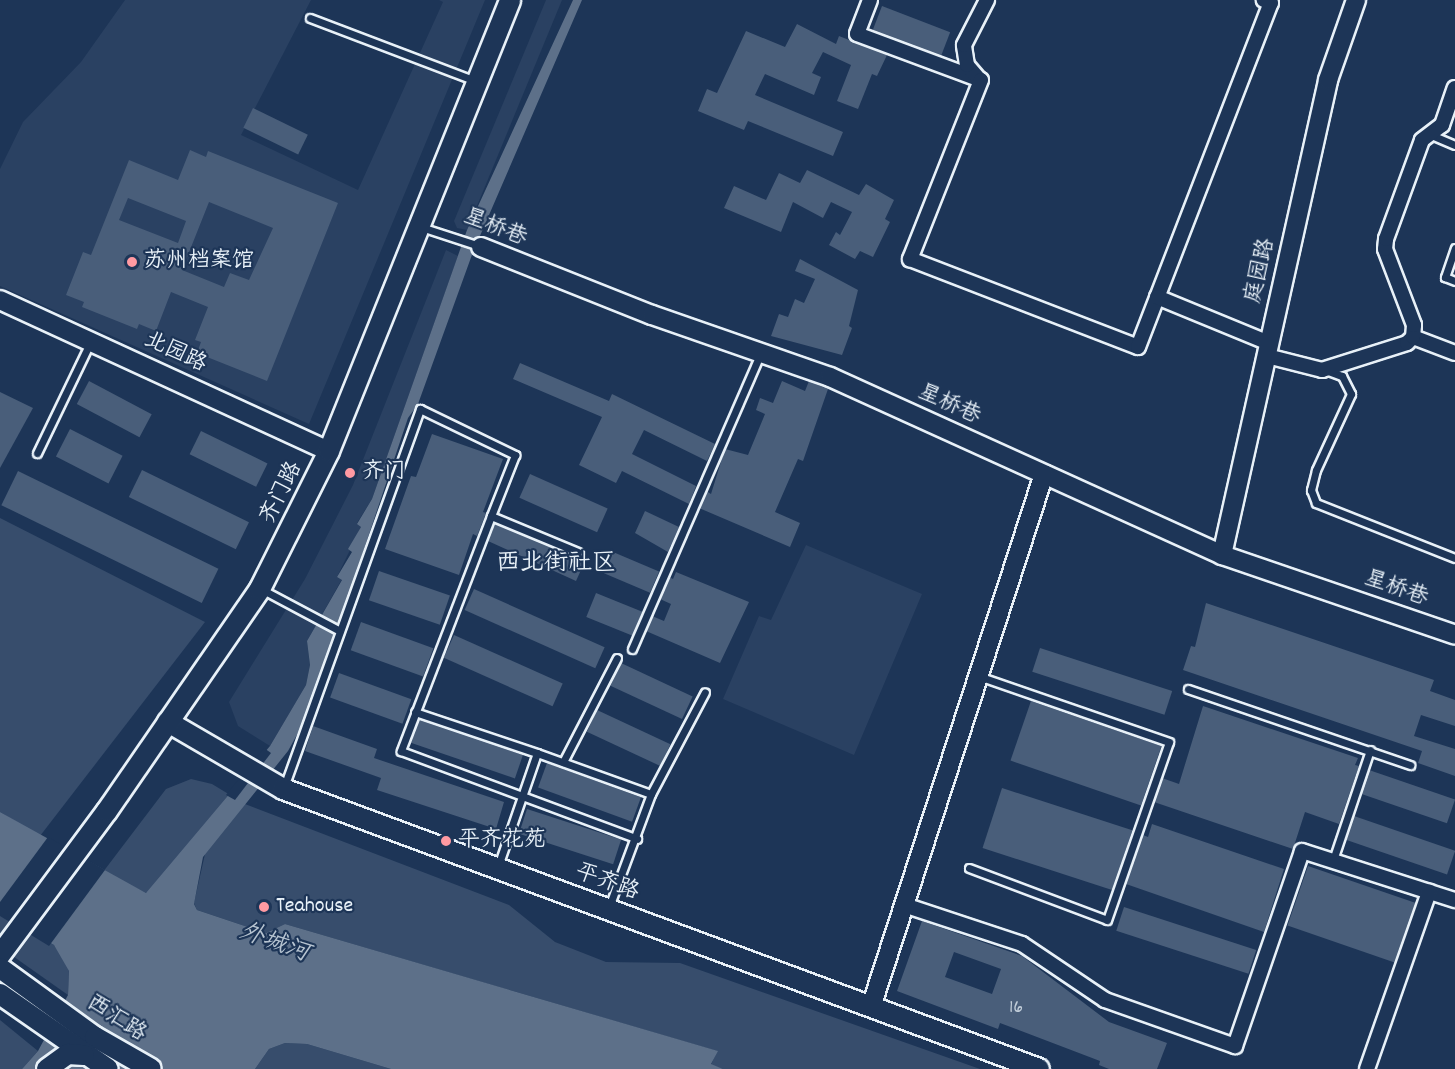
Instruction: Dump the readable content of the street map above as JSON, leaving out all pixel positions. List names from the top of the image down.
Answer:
{
  "streets": {
    "main road": ["齐门路", "平齐路", "西汇路"],
    "street": ["星桥巷", "庭园路", "北园路"]
  },
  "crossings": [
    ["星桥巷", "庭园路"],
    ["星桥巷", "齐门路"],
    ["北园路", "齐门路"],
    ["齐门路", "平齐路"]
  ],
  "districts": ["西北街社区"],
  "water": ["外城河"],
  "places": [
    "苏州档案馆",
    "齐门",
    "平齐花苑",
    "Teahouse"
  ],
  "house_numbers": ["16"]
}
